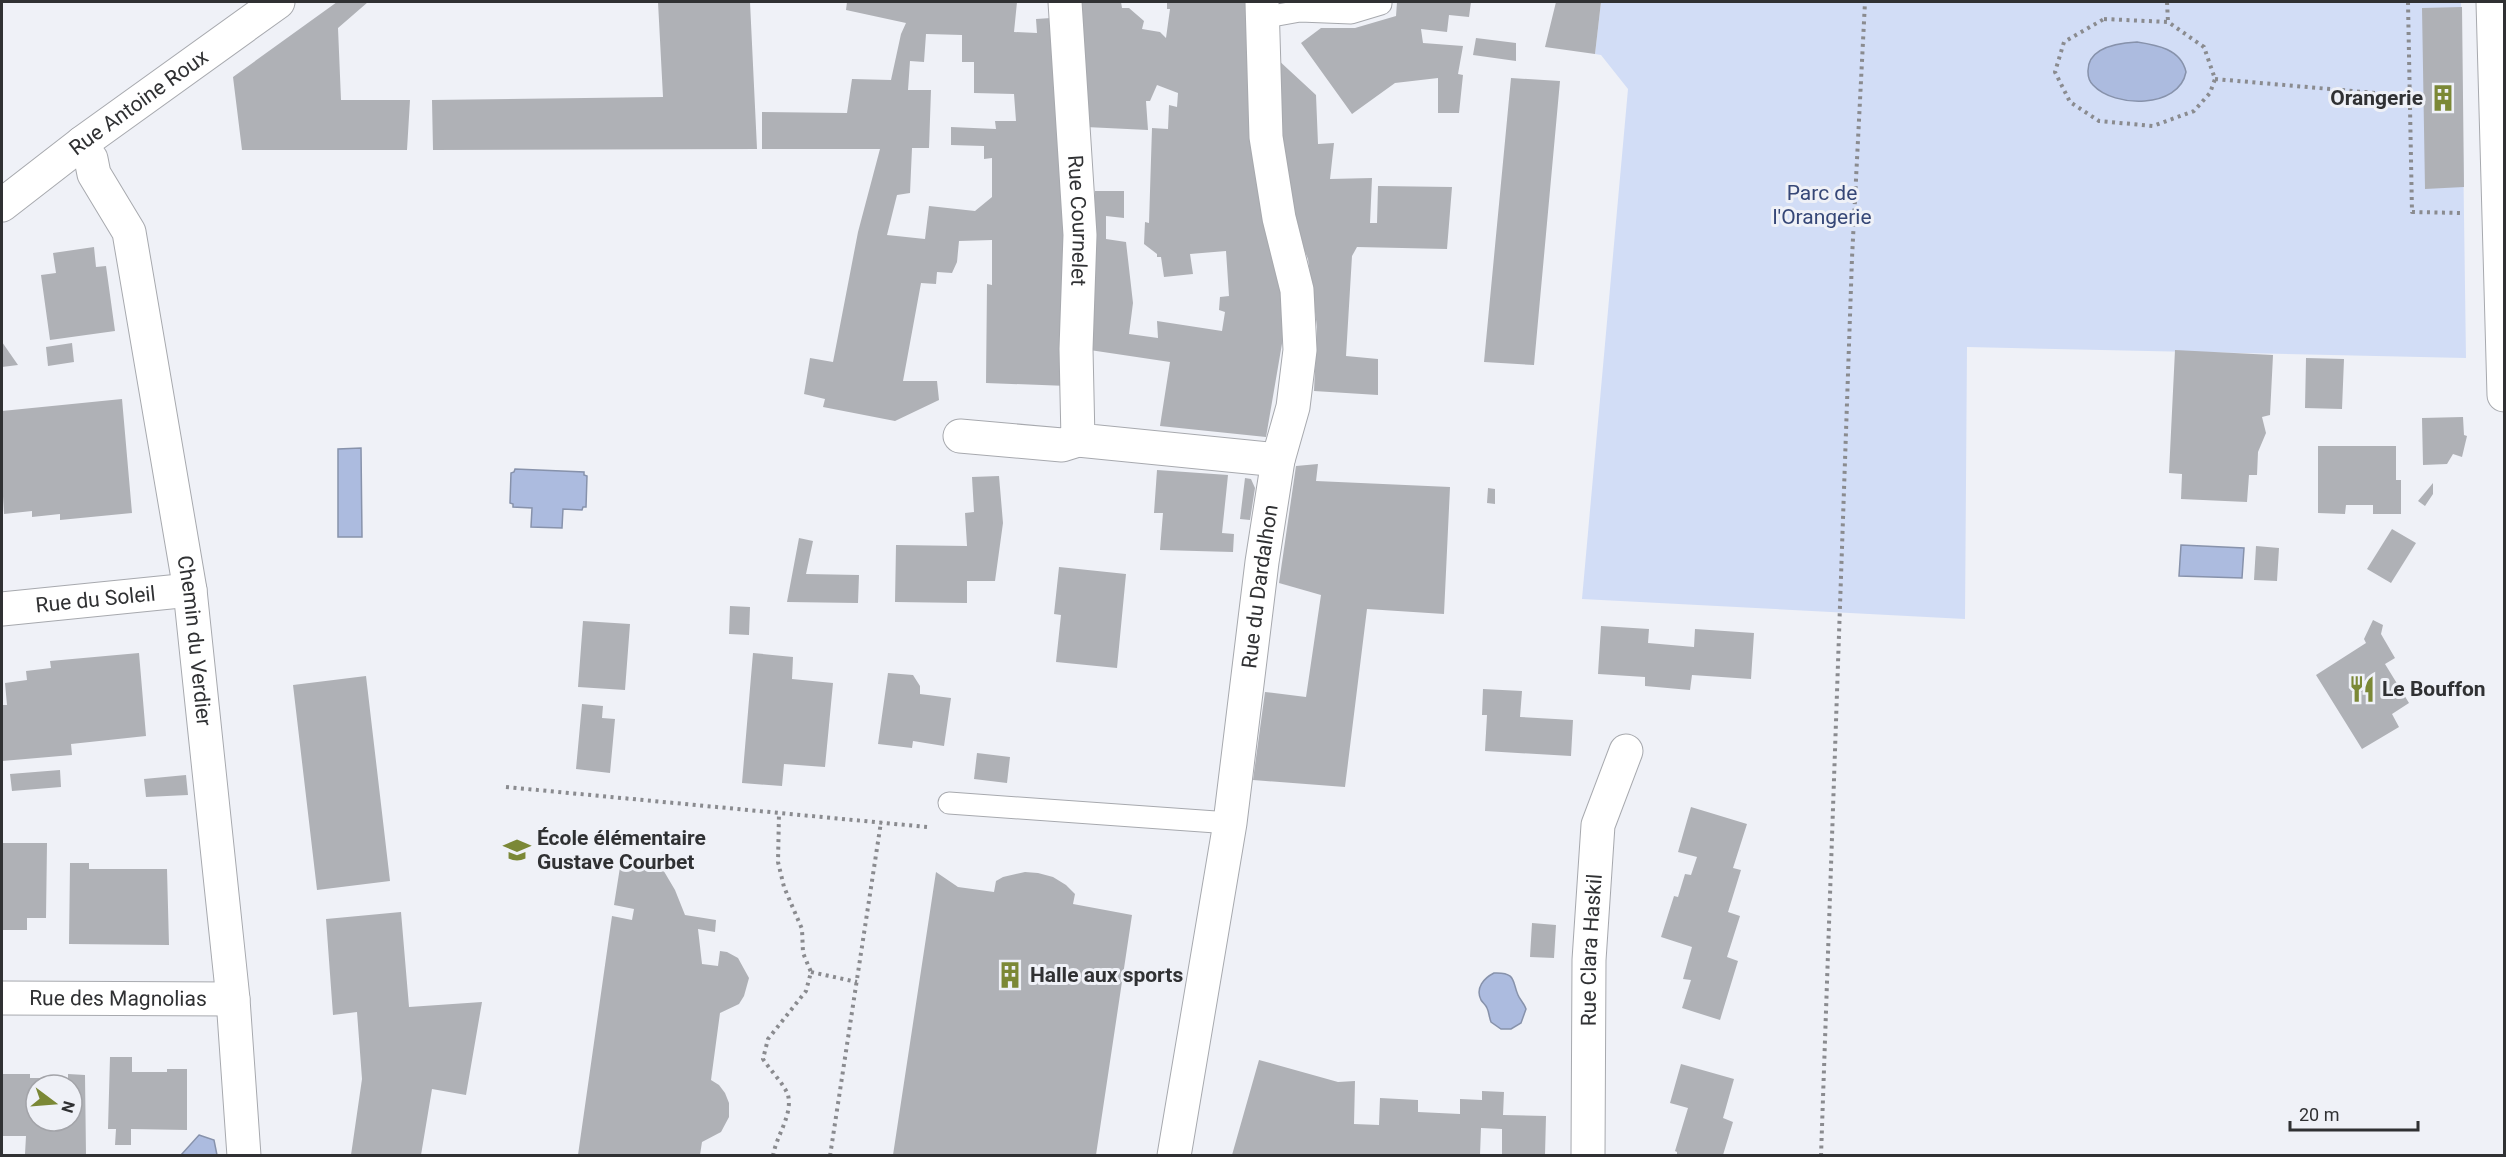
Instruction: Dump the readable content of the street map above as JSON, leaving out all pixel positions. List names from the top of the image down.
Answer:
{
  "streets": {
    "street": [
      "Rue Antoine Roux",
      "Rue Cournelet",
      "Rue du Dardalhon",
      "Rue du Soleil",
      "Chemin du Verdier",
      "Rue Clara Haskil",
      "Rue des Magnolias"
    ]
  },
  "crossings": [
    ["Rue Antoine Roux", "Chemin du Verdier"],
    ["Rue du Soleil", "Chemin du Verdier"],
    ["Chemin du Verdier", "Rue des Magnolias"]
  ],
  "parks": ["Parc de l'Orangerie"],
  "places": {
    "building": ["Orangerie", "Halle aux sports"],
    "restaurant": ["Le Bouffon"],
    "school or university": ["École élémentaire Gustave Courbet"]
  },
  "scale_bar": "20 m",
  "north": "right"
}
